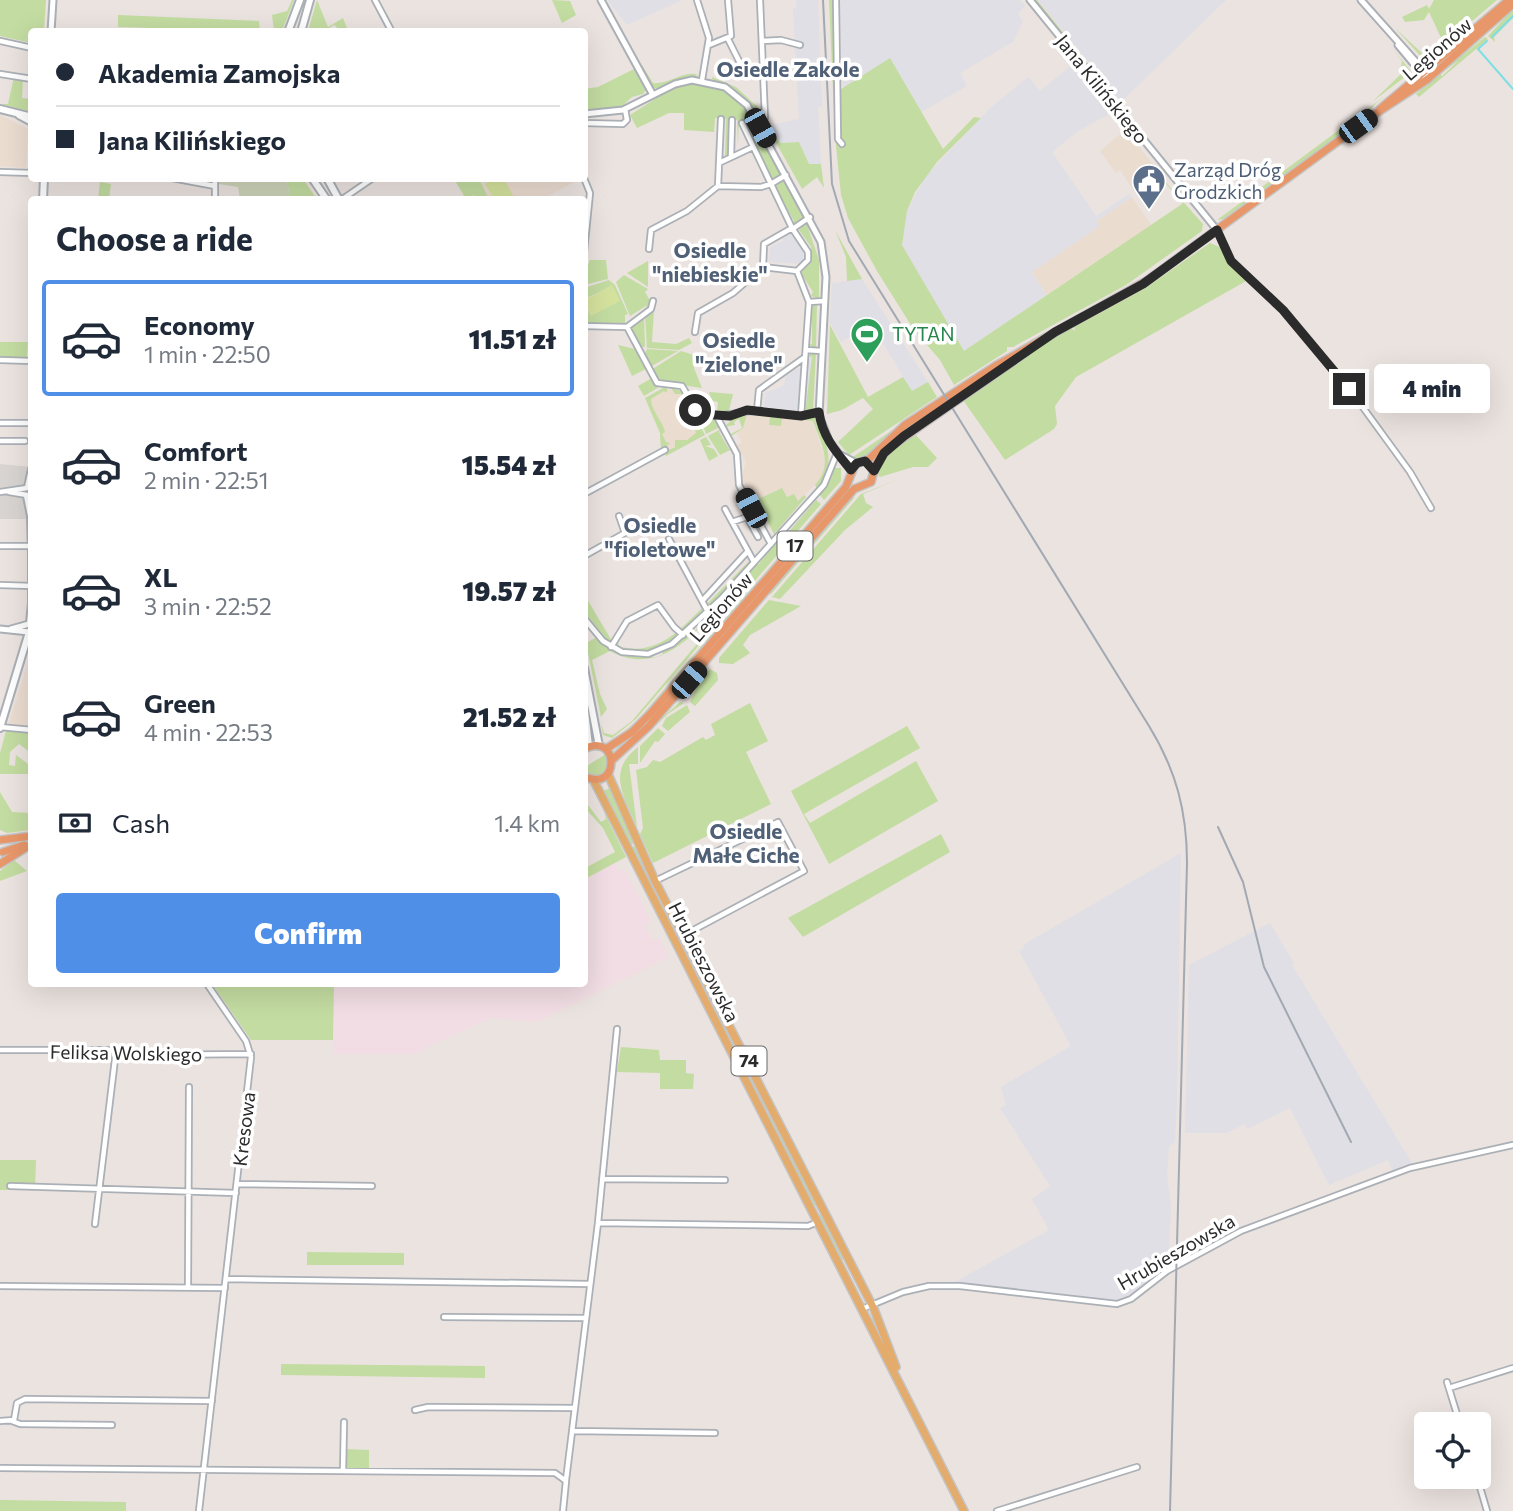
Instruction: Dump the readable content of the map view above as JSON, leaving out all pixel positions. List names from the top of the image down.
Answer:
{
  "streets": {
    "highway": ["Legionów", "17"],
    "main road": ["Hrubieszowska", "74"],
    "street": ["Jana Kilińskiego", "Feliksa Wolskiego", "Kresowa"]
  },
  "crossings": [
    ["Legionów", "Jana Kilińskiego"],
    ["Legionów", "17"],
    ["Hrubieszowska", "74"],
    ["Feliksa Wolskiego", "Kresowa"]
  ],
  "districts": [
    "Osiedle Zakole",
    "Osiedle \"niebieskie\"",
    "Osiedle \"zielone\"",
    "Osiedle \"fioletowe\"",
    "Osiedle Małe Ciche"
  ],
  "places": {
    "public building": ["Zarząd Dróg Grodzkich"],
    "sports": ["TYTAN"]
  },
  "page": {
    "banner": ["Akademia Zamojska", "Jana Kilińskiego"],
    "heading": "Choose a ride",
    "list": [
      {
        "name": "Economy",
        "note": "1 min · 22:50",
        "value": "11.51 zł"
      },
      {
        "name": "Comfort",
        "note": "2 min · 22:51",
        "value": "15.54 zł"
      },
      {
        "name": "XL",
        "note": "3 min · 22:52",
        "value": "19.57 zł"
      },
      {
        "name": "Green",
        "note": "4 min · 22:53",
        "value": "21.52 zł"
      }
    ],
    "bubble": "4 min",
    "pay": ["Cash", "1.4 km"],
    "buttons": "Confirm"
  }
}
